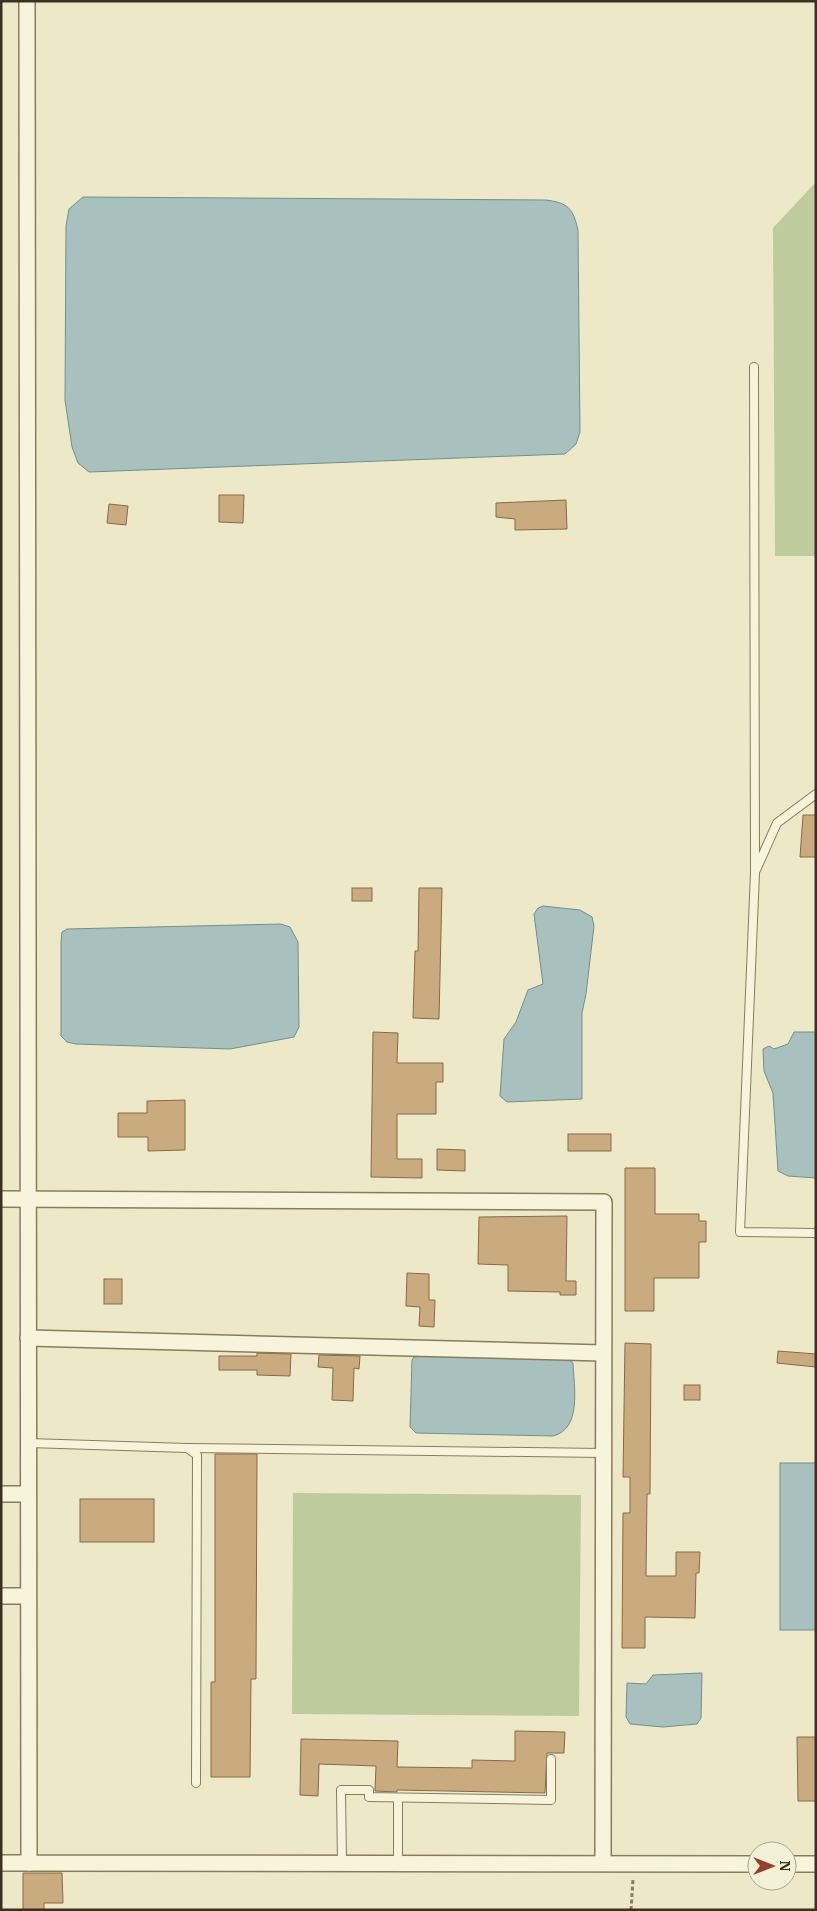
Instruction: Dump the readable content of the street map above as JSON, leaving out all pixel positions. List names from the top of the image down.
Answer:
{
  "north": "right"
}
